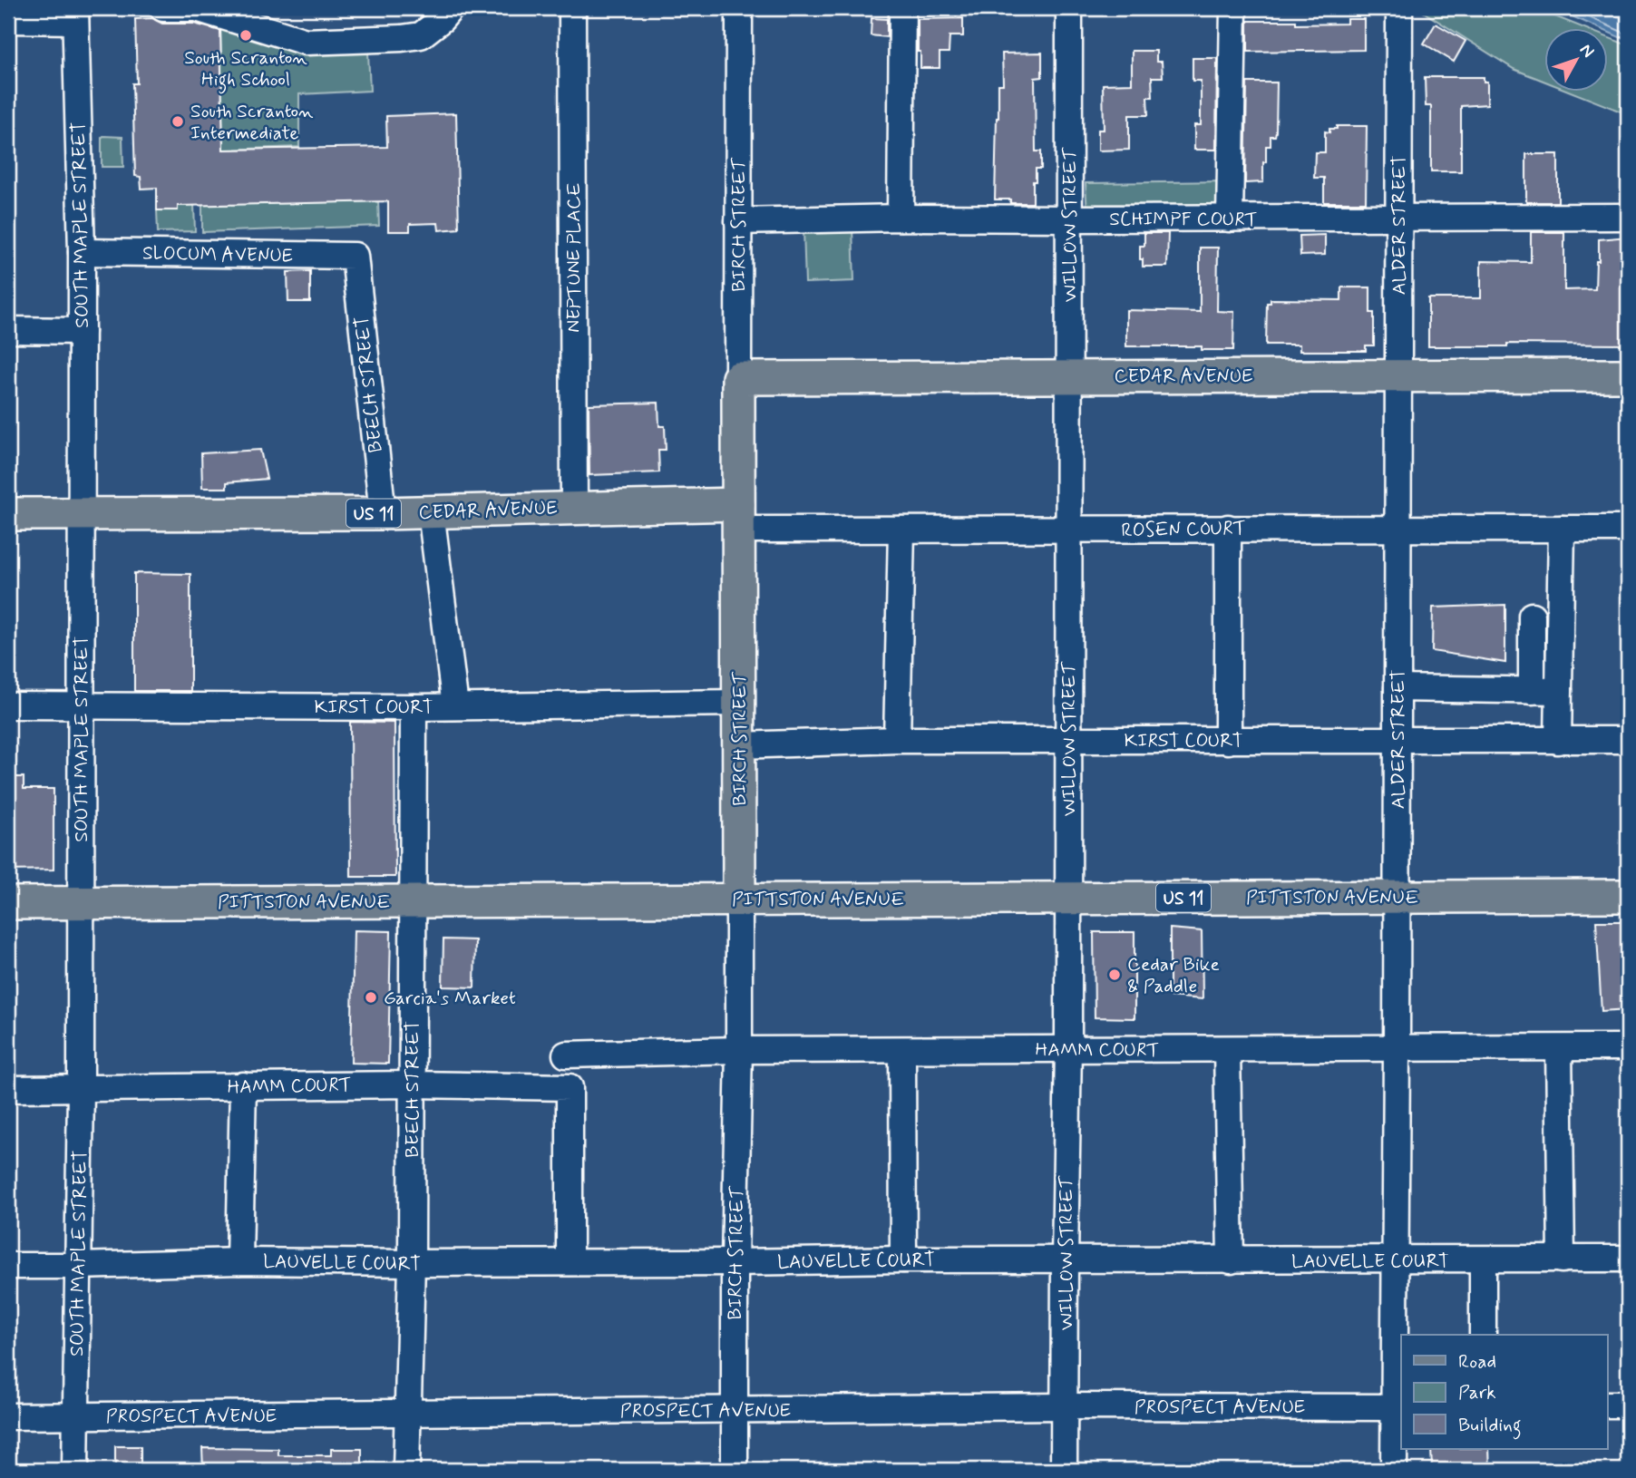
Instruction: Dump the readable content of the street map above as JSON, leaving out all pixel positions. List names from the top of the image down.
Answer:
{
  "streets": {
    "main road": [
      "BIRCH STREET",
      "CEDAR AVENUE",
      "US 11",
      "PITTSTON AVENUE"
    ],
    "street": [
      "SCHIMPF COURT",
      "SOUTH MAPLE STREET",
      "WILLOW STREET",
      "ALDER STREET",
      "SLOCUM AVENUE",
      "NEPTUNE PLACE",
      "BEECH STREET",
      "ROSEN COURT",
      "KIRST COURT",
      "HAMM COURT",
      "LAUVELLE COURT",
      "PROSPECT AVENUE"
    ]
  },
  "crossings": [
    ["SCHIMPF COURT", "BIRCH STREET"],
    ["SCHIMPF COURT", "WILLOW STREET"],
    ["SCHIMPF COURT", "ALDER STREET"],
    ["SOUTH MAPLE STREET", "SLOCUM AVENUE"],
    ["SOUTH MAPLE STREET", "CEDAR AVENUE"],
    ["SOUTH MAPLE STREET", "KIRST COURT"],
    ["SOUTH MAPLE STREET", "PITTSTON AVENUE"],
    ["SOUTH MAPLE STREET", "HAMM COURT"],
    ["SOUTH MAPLE STREET", "LAUVELLE COURT"],
    ["SOUTH MAPLE STREET", "PROSPECT AVENUE"],
    ["BIRCH STREET", "CEDAR AVENUE"],
    ["BIRCH STREET", "ROSEN COURT"],
    ["BIRCH STREET", "KIRST COURT"],
    ["BIRCH STREET", "PITTSTON AVENUE"],
    ["BIRCH STREET", "HAMM COURT"],
    ["BIRCH STREET", "LAUVELLE COURT"],
    ["BIRCH STREET", "PROSPECT AVENUE"],
    ["WILLOW STREET", "CEDAR AVENUE"],
    ["WILLOW STREET", "ROSEN COURT"],
    ["WILLOW STREET", "KIRST COURT"],
    ["WILLOW STREET", "PITTSTON AVENUE"],
    ["WILLOW STREET", "HAMM COURT"],
    ["WILLOW STREET", "LAUVELLE COURT"],
    ["WILLOW STREET", "PROSPECT AVENUE"],
    ["ALDER STREET", "CEDAR AVENUE"],
    ["ALDER STREET", "ROSEN COURT"],
    ["ALDER STREET", "KIRST COURT"],
    ["ALDER STREET", "PITTSTON AVENUE"],
    ["ALDER STREET", "HAMM COURT"],
    ["ALDER STREET", "LAUVELLE COURT"],
    ["ALDER STREET", "PROSPECT AVENUE"],
    ["SLOCUM AVENUE", "BEECH STREET"],
    ["NEPTUNE PLACE", "CEDAR AVENUE"],
    ["CEDAR AVENUE", "BEECH STREET"],
    ["CEDAR AVENUE", "ROSEN COURT"],
    ["BEECH STREET", "KIRST COURT"],
    ["BEECH STREET", "PITTSTON AVENUE"],
    ["BEECH STREET", "HAMM COURT"],
    ["BEECH STREET", "LAUVELLE COURT"],
    ["BEECH STREET", "PROSPECT AVENUE"],
    ["HAMM COURT", "LAUVELLE COURT"]
  ],
  "places": [
    "South Scranton High School",
    "South Scranton Intermediate",
    "Cedar Bike & Paddle",
    "Garcia's Market"
  ],
  "legend": ["Road", "Park", "Building"],
  "north": "top right"
}
